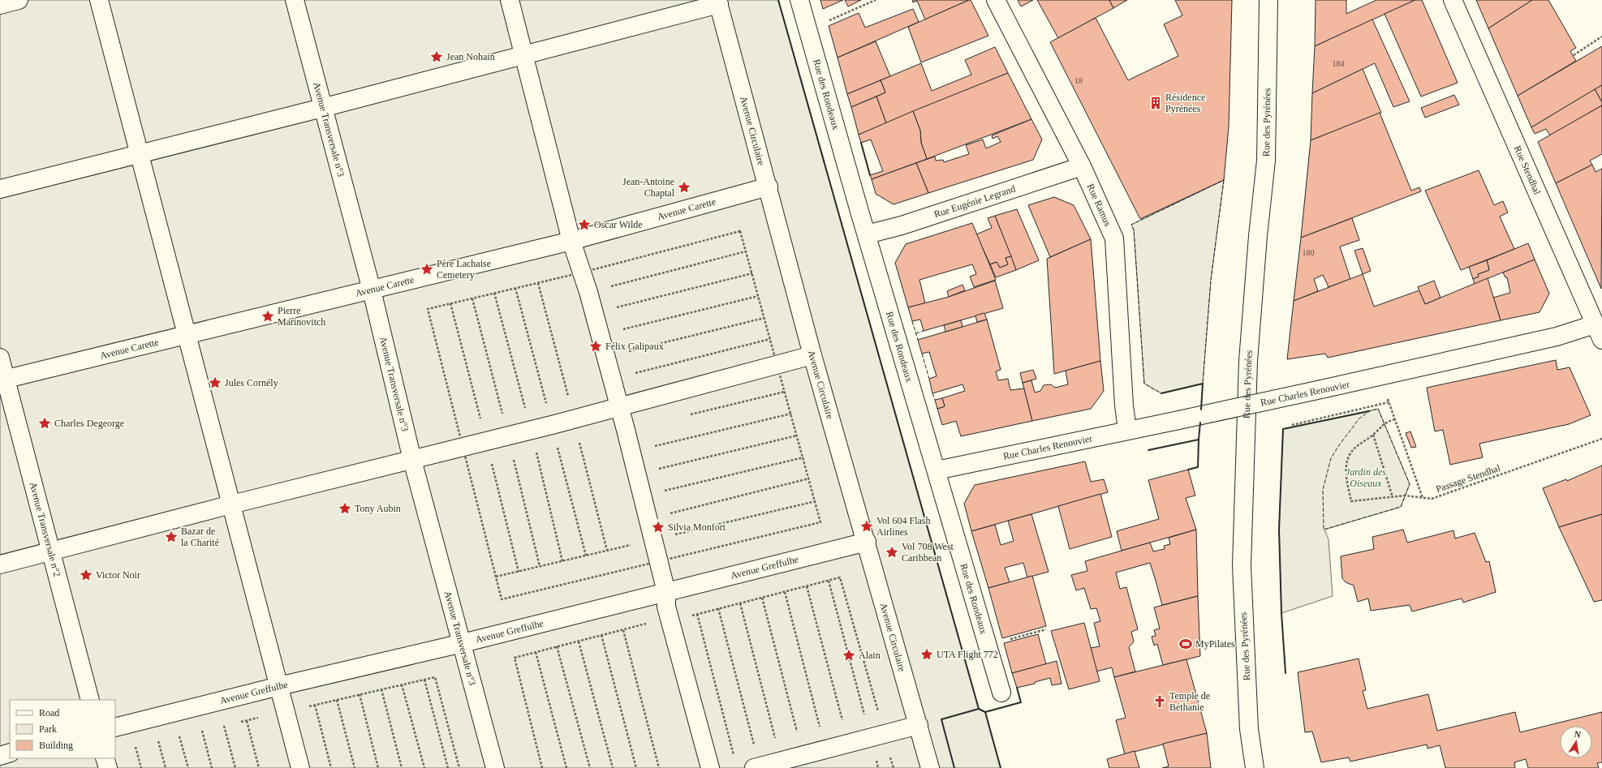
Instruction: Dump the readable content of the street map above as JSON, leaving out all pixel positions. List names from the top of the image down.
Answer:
{
  "streets": {
    "street": [
      "Rue des Rondeaux",
      "Rue des Pyrénées",
      "Avenue Transversale n°3",
      "Avenue Circulaire",
      "Rue Stendhal",
      "Rue Eugénie Legrand",
      "Rue Ramus",
      "Avenue Carette",
      "Rue Charles Renouvier",
      "Avenue Transversale n°2",
      "Avenue Greffulhe"
    ],
    "path": ["Passage Stendhal"]
  },
  "crossings": [
    ["Rue des Rondeaux", "Rue Eugénie Legrand"],
    ["Rue des Rondeaux", "Rue Charles Renouvier"],
    ["Avenue Transversale n°3", "Avenue Carette"],
    ["Avenue Transversale n°3", "Avenue Greffulhe"],
    ["Avenue Circulaire", "Avenue Carette"],
    ["Avenue Circulaire", "Avenue Greffulhe"],
    ["Rue Stendhal", "Rue Charles Renouvier"],
    ["Rue Eugénie Legrand", "Rue Ramus"],
    ["Rue Ramus", "Rue Charles Renouvier"],
    ["Avenue Carette", "Avenue Transversale n°2"]
  ],
  "parks": ["Jardin des Oiseaux"],
  "places": {
    "place": [
      "Jean Nohain",
      "Jean-Antoine Chaptal",
      "Oscar Wilde",
      "Père Lachaise Cemetery",
      "Pierre Marinovitch",
      "Félix Galipaux",
      "Jules Cornély",
      "Charles Degeorge",
      "Tony Aubin",
      "Vol 604 Flash Airlines",
      "Silvia Monfort",
      "Bazar de la Charité",
      "Vol 708 West Caribbean",
      "Victor Noir",
      "UTA Flight 772",
      "Alain"
    ],
    "building": ["Résidence Pyrénées"],
    "sports": ["MyPilates"],
    "church": ["Temple de Béthanie"]
  },
  "house_numbers": ["184", "18", "180"],
  "legend": ["Road", "Park", "Building"],
  "north": "top"
}
